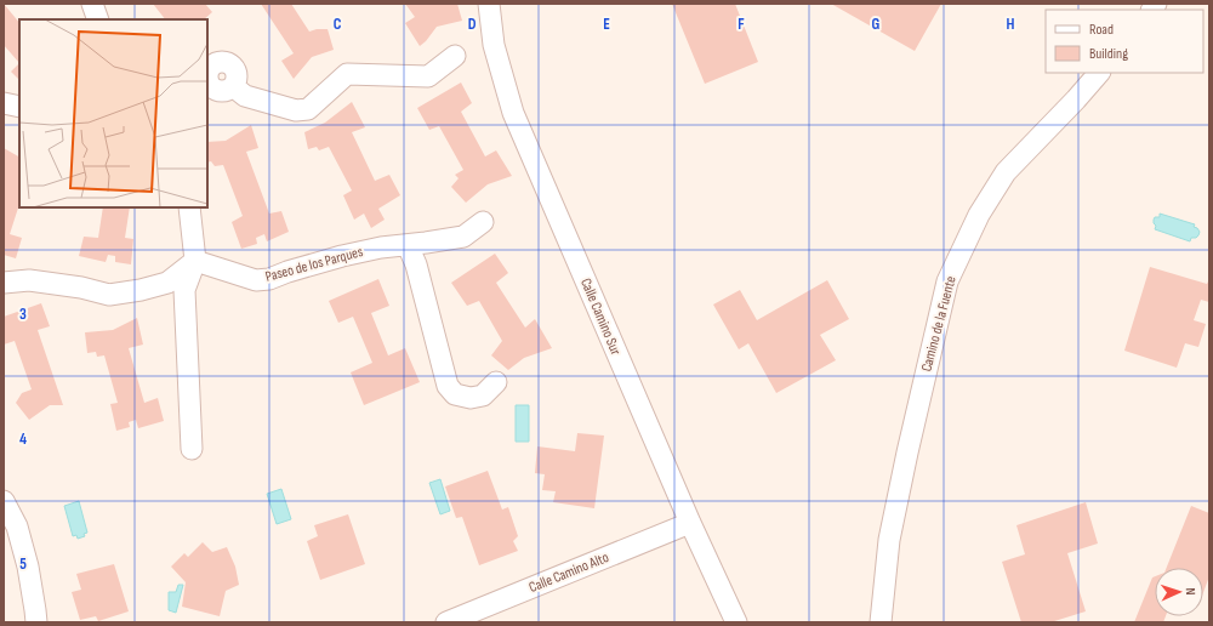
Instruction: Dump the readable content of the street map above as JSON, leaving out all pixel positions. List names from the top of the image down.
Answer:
{
  "streets": {
    "street": [
      "Paseo de los Parques",
      "Calle Camino Sur",
      "Camino de la Fuente",
      "Calle Camino Alto"
    ]
  },
  "crossings": [
    ["Calle Camino Sur", "Calle Camino Alto"]
  ],
  "legend": ["Road", "Building"],
  "north": "right",
  "grid": {
    "columns": [
      "C",
      "D",
      "E",
      "F",
      "G",
      "H"
    ],
    "rows": ["3", "4", "5"]
  }
}
